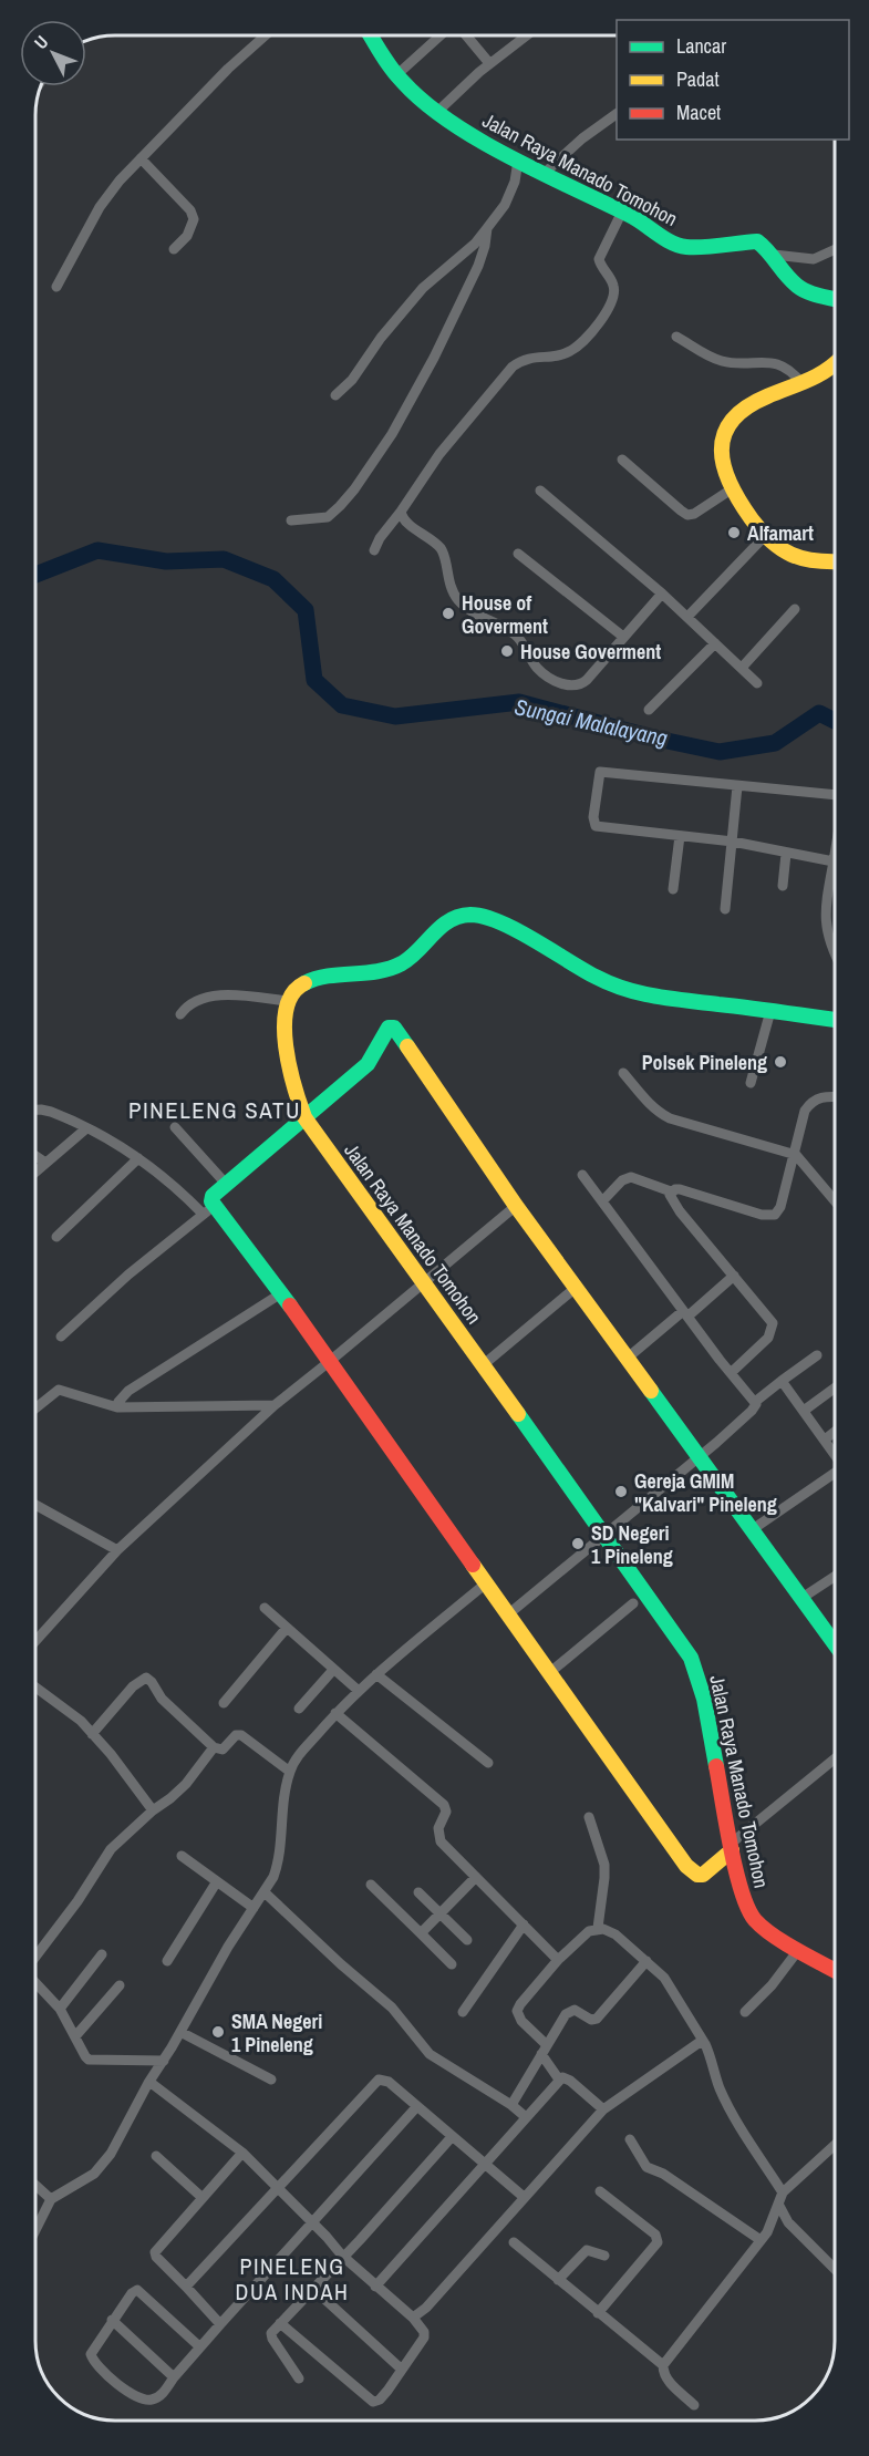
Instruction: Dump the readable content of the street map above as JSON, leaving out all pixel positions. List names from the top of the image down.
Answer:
{
  "streets": {
    "main road": ["Jalan Raya Manado Tomohon"]
  },
  "districts": ["PINELENG SATU", "PINELENG DUA INDAH"],
  "water": ["Sungai Malalayang"],
  "places": [
    "Alfamart",
    "House of Goverment",
    "House Goverment",
    "Polsek Pineleng",
    "Gereja GMIM \"Kalvari\" Pineleng",
    "SD Negeri 1 Pineleng",
    "SMA Negeri 1 Pineleng"
  ],
  "legend": ["Lancar", "Padat", "Macet"],
  "north": "top left"
}
